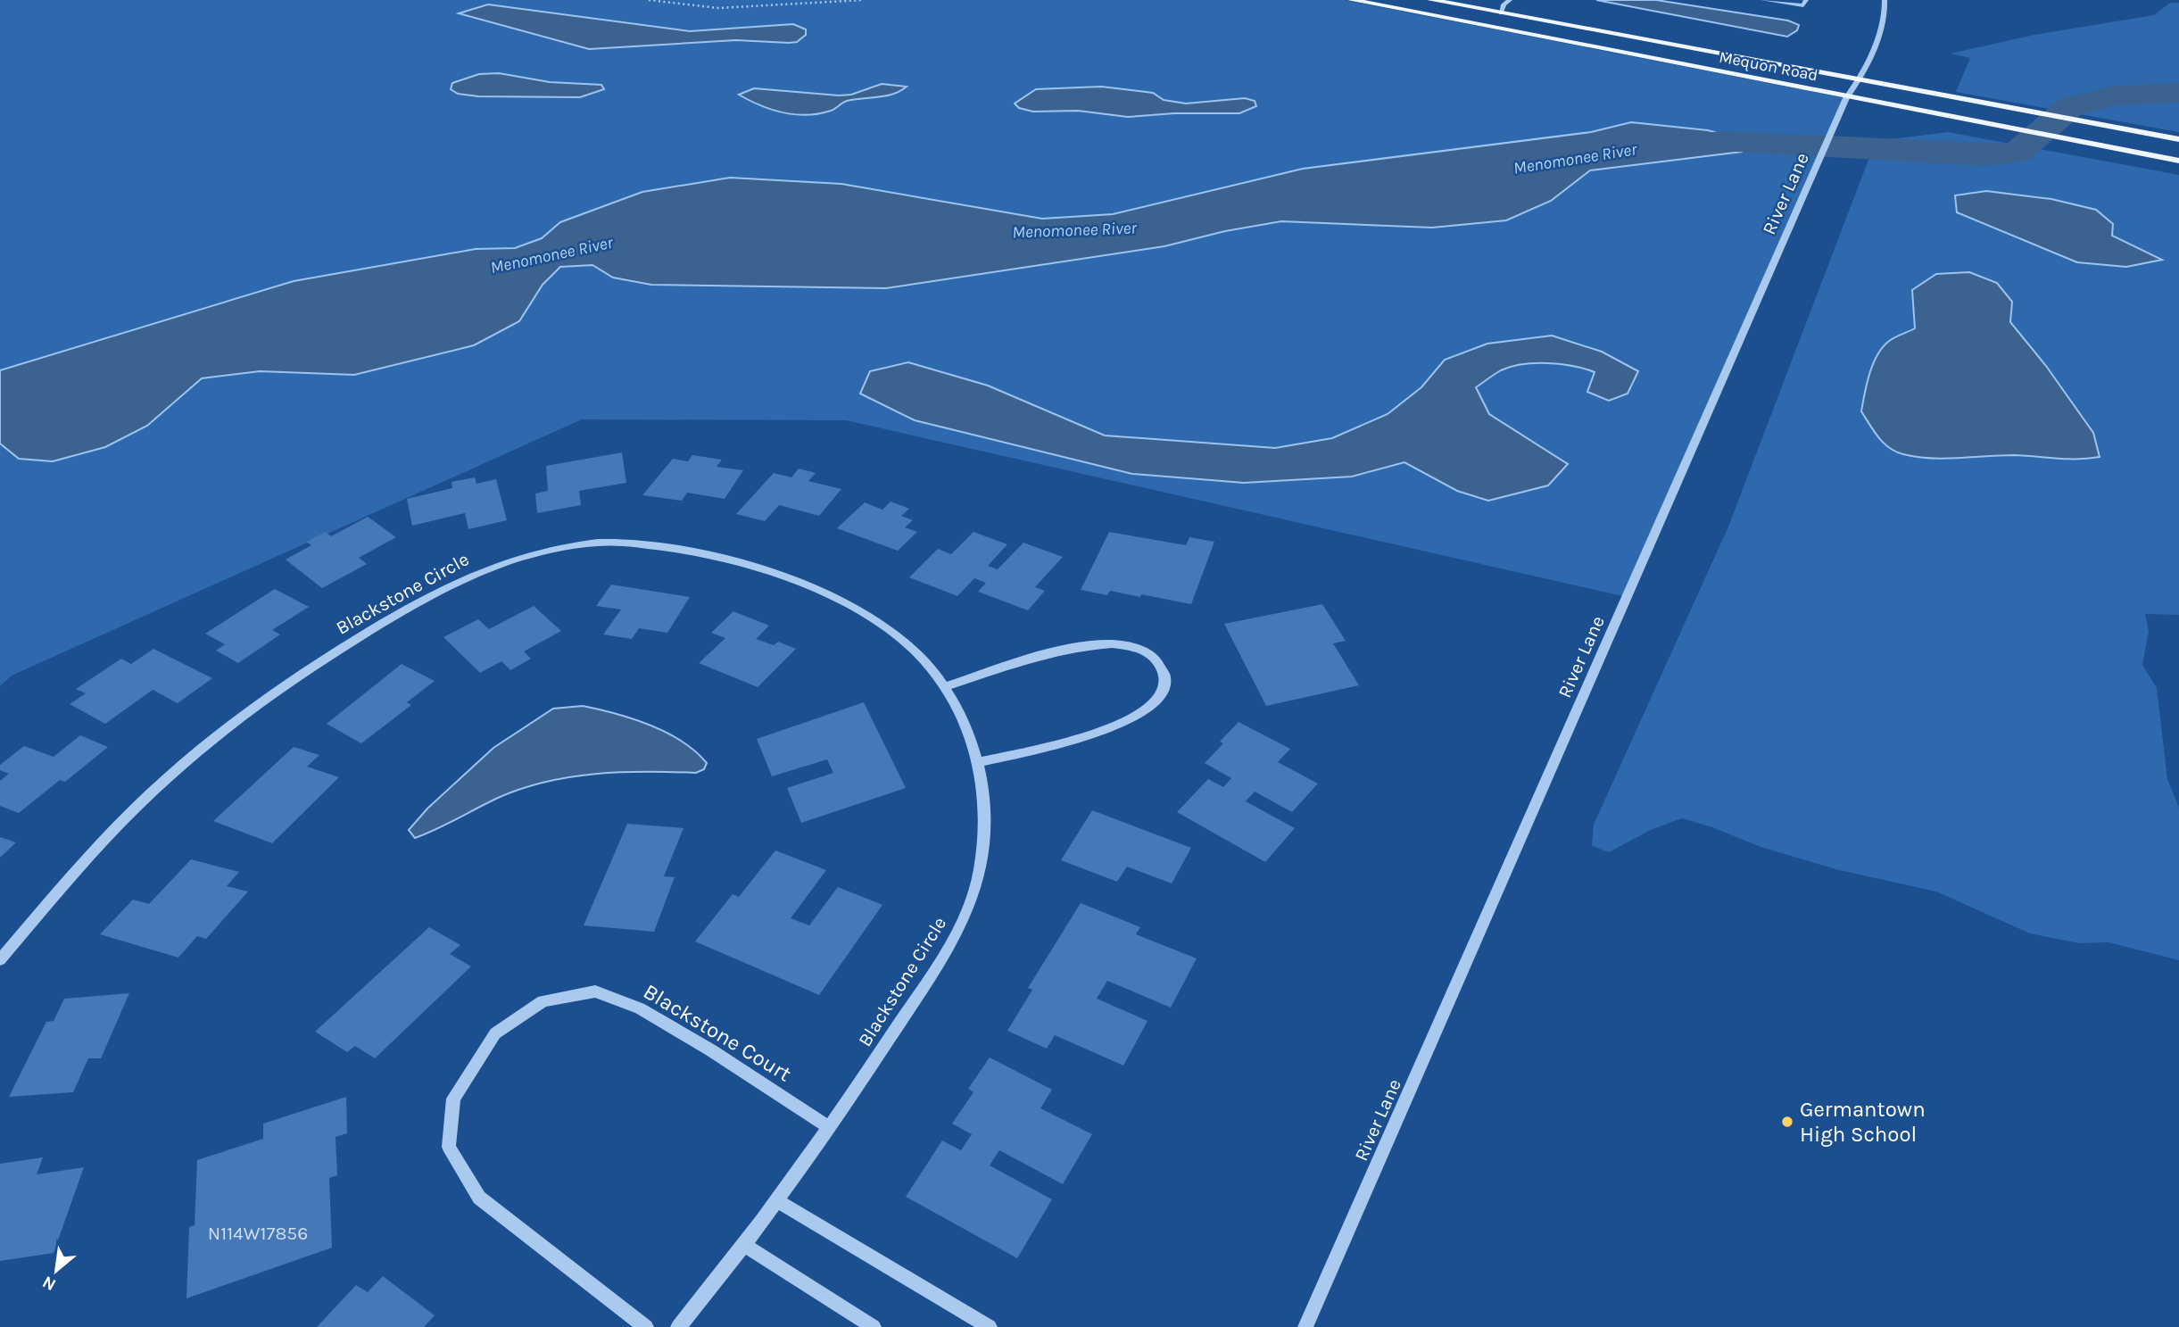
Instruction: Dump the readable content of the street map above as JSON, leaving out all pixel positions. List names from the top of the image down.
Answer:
{
  "streets": {
    "main road": ["Mequon Road"],
    "street": ["River Lane", "Blackstone Circle", "Blackstone Court"]
  },
  "crossings": [
    ["Mequon Road", "River Lane"],
    ["Blackstone Circle", "Blackstone Court"]
  ],
  "water": ["Menomonee River"],
  "places": ["Germantown High School"],
  "house_numbers": ["N114W17856"],
  "north": "bottom left"
}
